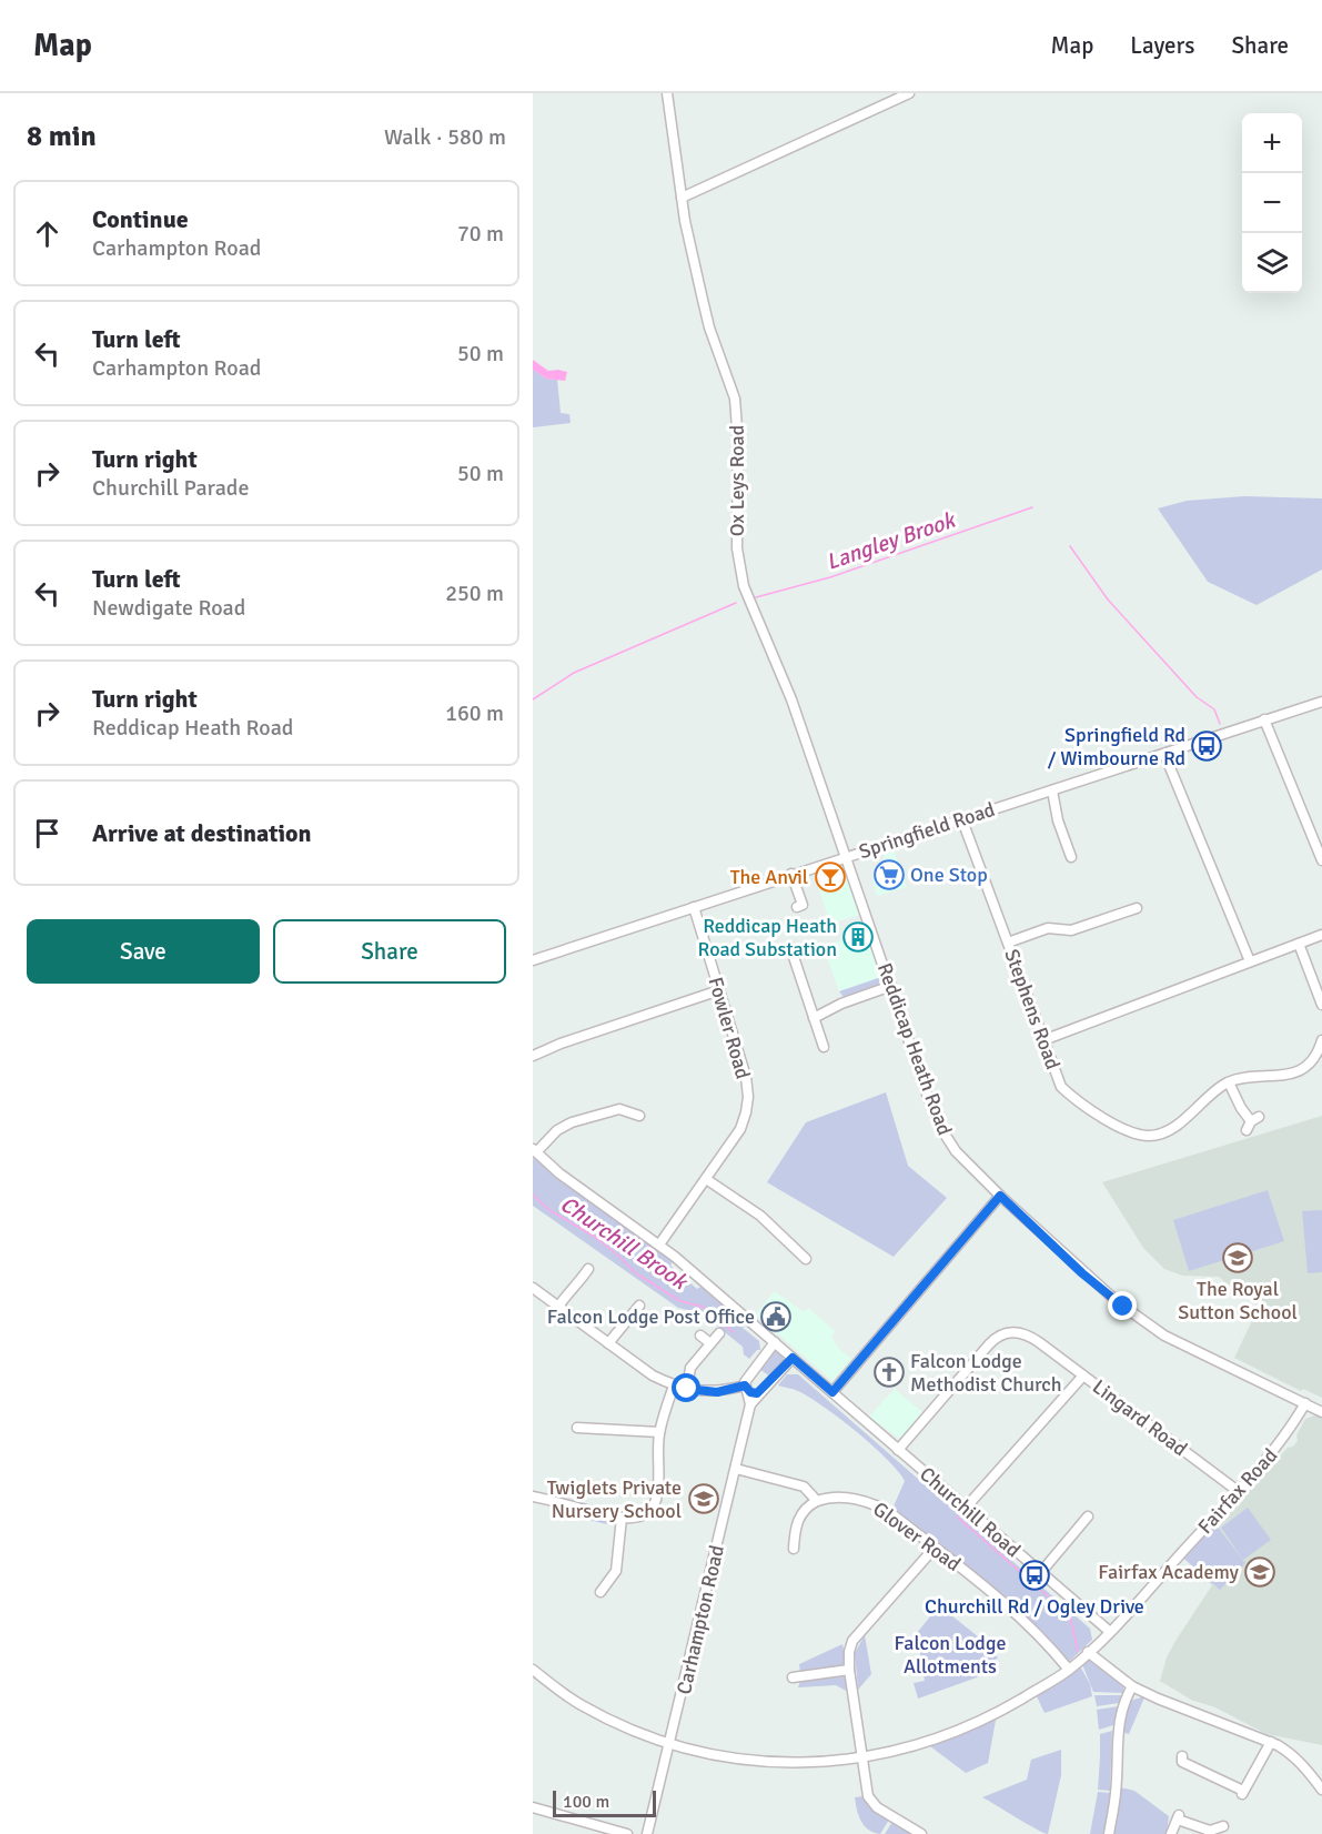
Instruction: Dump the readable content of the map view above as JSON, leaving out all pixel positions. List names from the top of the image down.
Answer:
{
  "streets": {
    "street": [
      "Ox Leys Road",
      "Springfield Road",
      "Stephens Road",
      "Fowler Road",
      "Reddicap Heath Road",
      "Lingard Road",
      "Fairfax Road",
      "Churchill Road",
      "Glover Road",
      "Carhampton Road"
    ]
  },
  "crossings": [
    ["Ox Leys Road", "Springfield Road"],
    ["Ox Leys Road", "Reddicap Heath Road"],
    ["Springfield Road", "Stephens Road"],
    ["Springfield Road", "Fowler Road"],
    ["Springfield Road", "Reddicap Heath Road"],
    ["Fowler Road", "Churchill Road"],
    ["Reddicap Heath Road", "Fairfax Road"],
    ["Lingard Road", "Fairfax Road"],
    ["Lingard Road", "Churchill Road"],
    ["Fairfax Road", "Churchill Road"],
    ["Fairfax Road", "Glover Road"],
    ["Fairfax Road", "Carhampton Road"],
    ["Churchill Road", "Carhampton Road"]
  ],
  "water": ["Langley Brook", "Churchill Brook"],
  "parks": ["Falcon Lodge Allotments"],
  "places": {
    "bus stop": ["Springfield Rd / Wimbourne Rd", "Churchill Rd / Ogley Drive"],
    "supermarket": ["One Stop"],
    "bar": ["The Anvil"],
    "building": ["Reddicap Heath Road Substation"],
    "school or university": ["The Royal Sutton School", "Twiglets Private Nursery School", "Fairfax Academy"],
    "public building": ["Falcon Lodge Post Office"],
    "church": ["Falcon Lodge Methodist Church"]
  },
  "scale_bar": "100 m",
  "page": {
    "header": "Map",
    "nav": ["Map", "Layers", "Share"],
    "heading": ["8 min", "Walk · 580 m"],
    "map_buttons": ["+", "−"],
    "list": [
      ["Continue", "Carhampton Road", "70 m"],
      ["Turn left", "Carhampton Road", "50 m"],
      ["Turn right", "Churchill Parade", "50 m"],
      ["Turn left", "Newdigate Road", "250 m"],
      ["Turn right", "Reddicap Heath Road", "160 m"],
      "Arrive at destination"
    ],
    "buttons": ["Save", "Share"],
    "scale": "100 m"
  }
}
